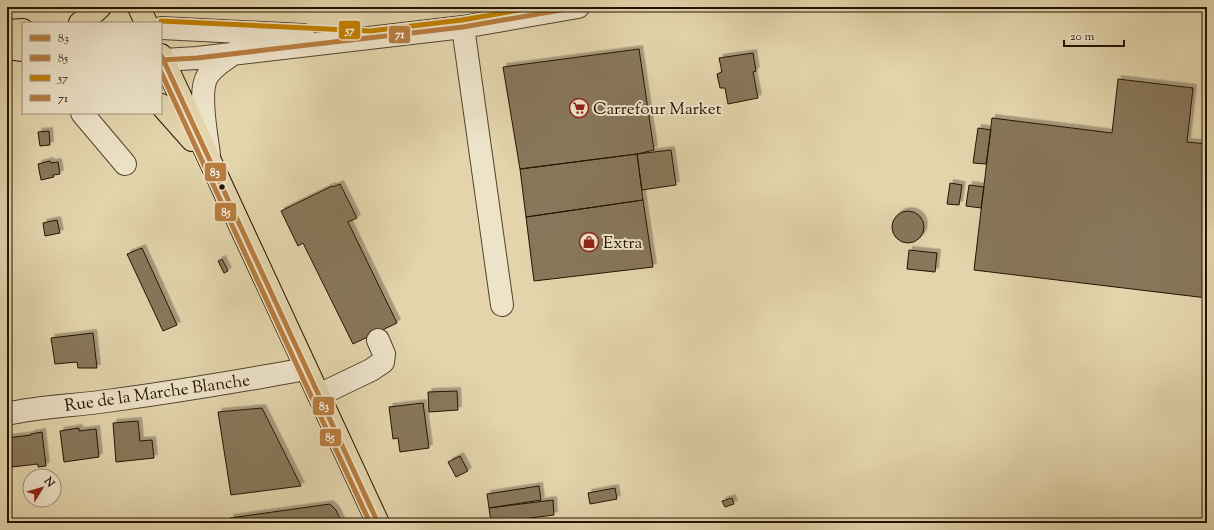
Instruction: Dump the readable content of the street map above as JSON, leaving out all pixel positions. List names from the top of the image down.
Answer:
{
  "streets": {
    "street": ["Rue de la Marche Blanche"]
  },
  "places": {
    "supermarket": ["Carrefour Market"],
    "shop": ["Extra"]
  },
  "lines": [
    "transit line 57",
    "transit line 71",
    "transit line 83",
    "transit line 85"
  ],
  "legend": [
    "83",
    "85",
    "57",
    "71"
  ],
  "scale_bar": "20 m",
  "north": "top right"
}
